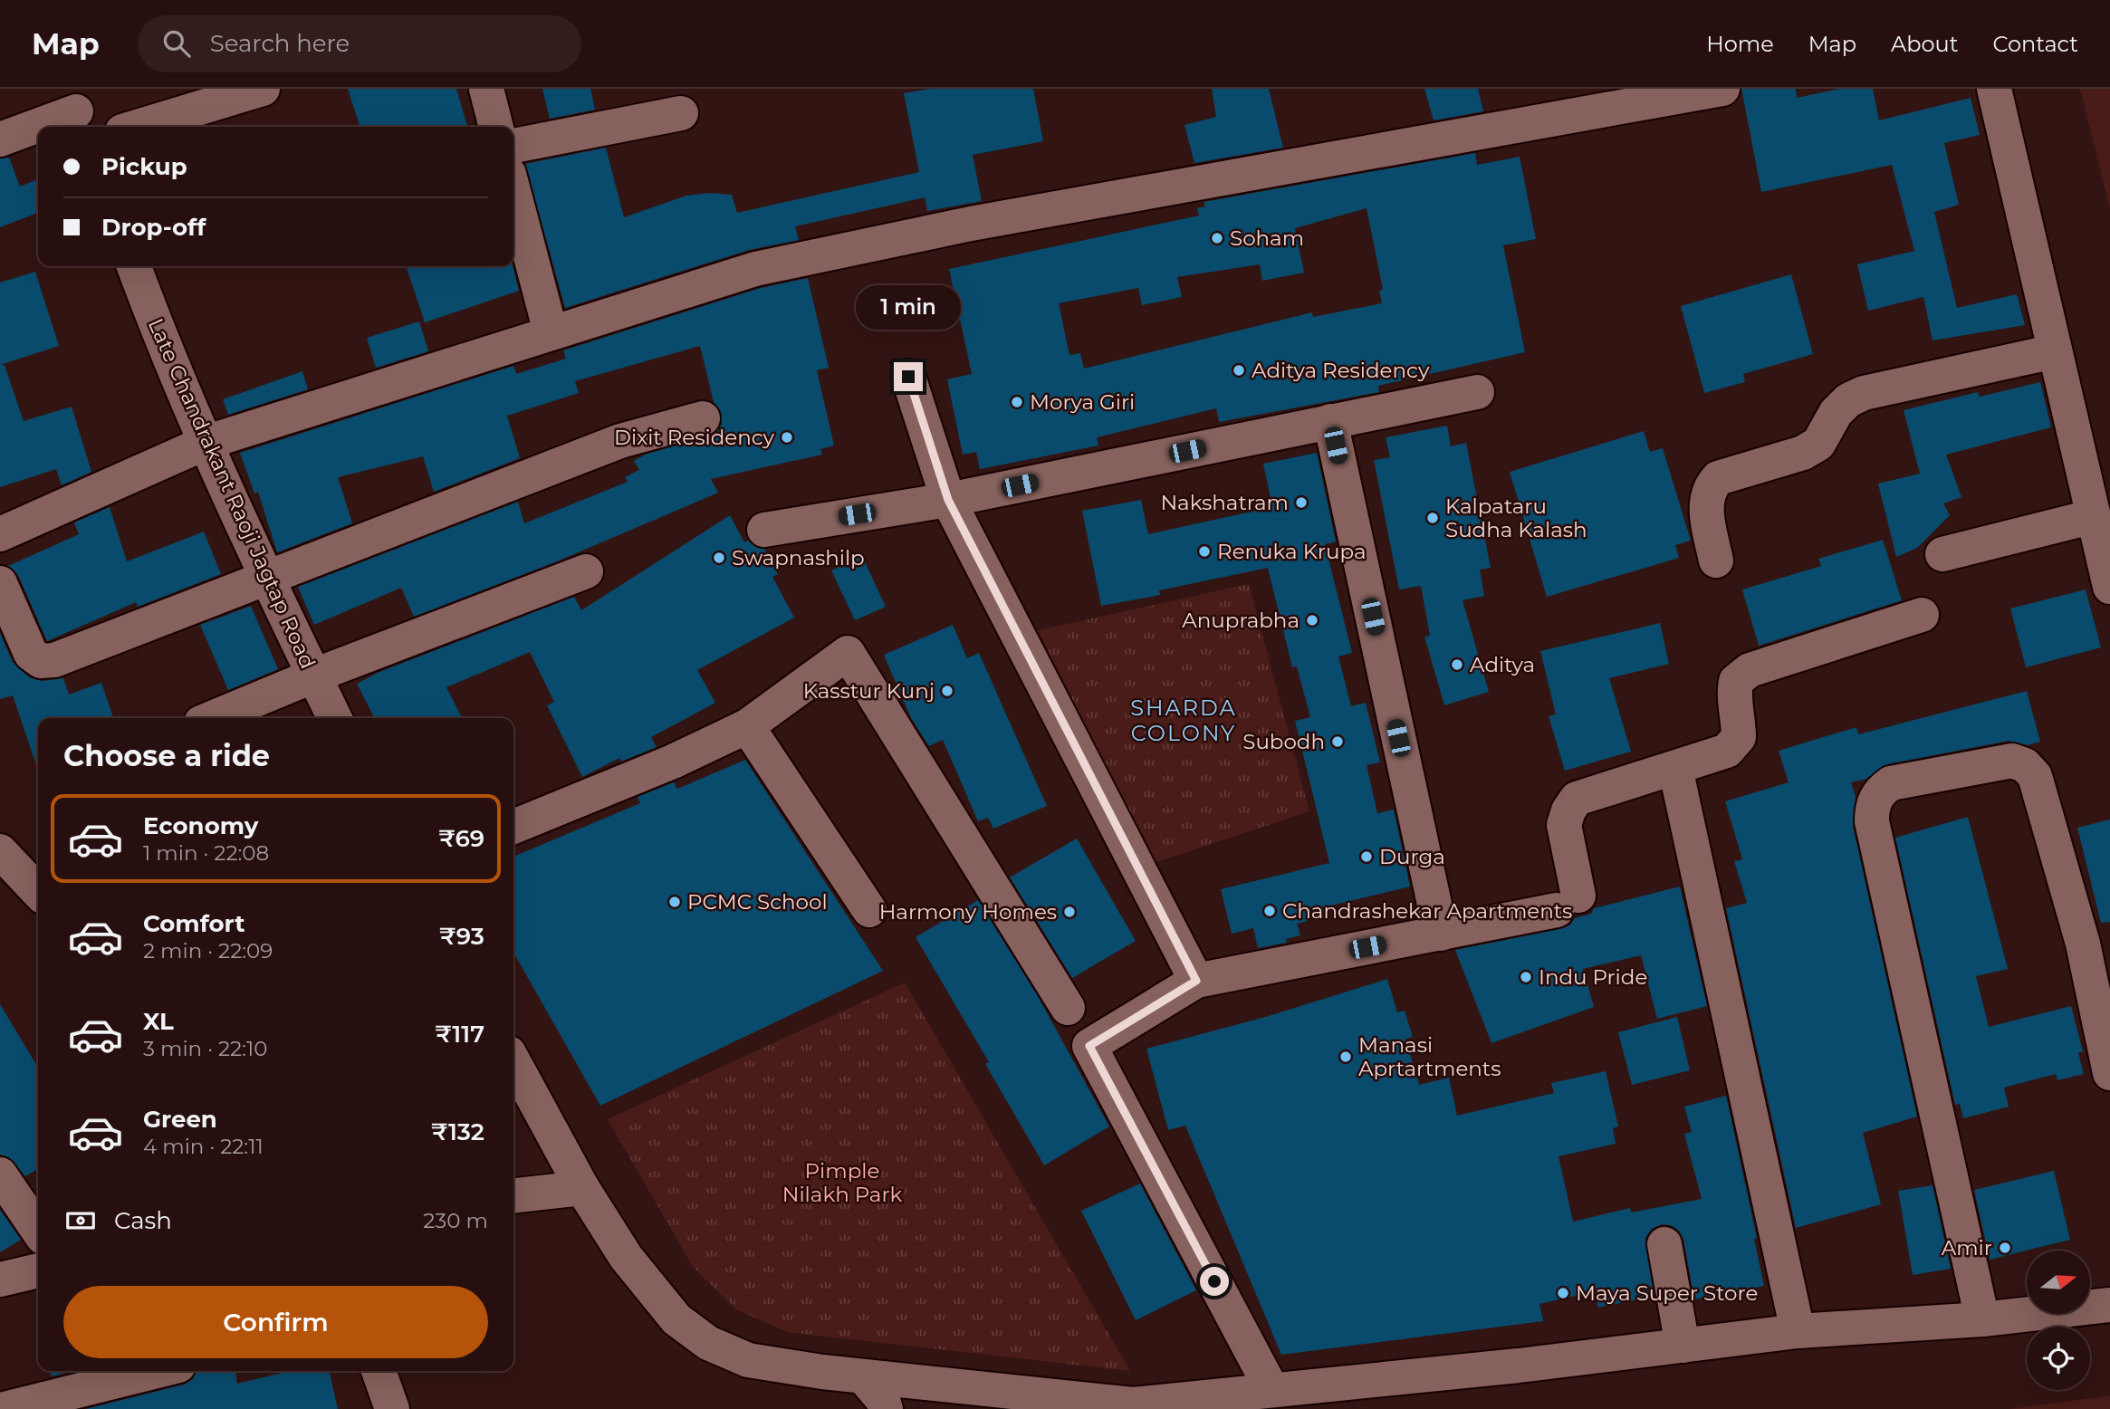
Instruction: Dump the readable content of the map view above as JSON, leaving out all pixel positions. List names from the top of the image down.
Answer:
{
  "streets": {
    "street": ["Late Chandrakant Raoji Jagtap Road"]
  },
  "districts": ["SHARDA COLONY"],
  "parks": ["Pimple Nilakh Park"],
  "places": [
    "Soham",
    "Aditya Residency",
    "Morya Giri",
    "Dixit Residency",
    "Nakshatram",
    "Kalpataru Sudha Kalash",
    "Renuka Krupa",
    "Swapnashilp",
    "Anuprabha",
    "Aditya",
    "Kasstur Kunj",
    "Subodh",
    "Durga",
    "PCMC School",
    "Chandrashekar Apartments",
    "Harmony Homes",
    "Indu Pride",
    "Manasi Aprtartments",
    "Amir",
    "Maya Super Store"
  ],
  "north": "right",
  "page": {
    "header": "Map",
    "search": "Search here",
    "nav": [
      "Home",
      "Map",
      "About",
      "Contact"
    ],
    "banner": ["Pickup", "Drop-off"],
    "bubble": "1 min",
    "heading": "Choose a ride",
    "list": [
      {
        "name": "Economy",
        "note": "1 min · 22:08",
        "value": "₹69"
      },
      {
        "name": "Comfort",
        "note": "2 min · 22:09",
        "value": "₹93"
      },
      {
        "name": "XL",
        "note": "3 min · 22:10",
        "value": "₹117"
      },
      {
        "name": "Green",
        "note": "4 min · 22:11",
        "value": "₹132"
      }
    ],
    "pay": ["Cash", "230 m"],
    "buttons": "Confirm"
  }
}
